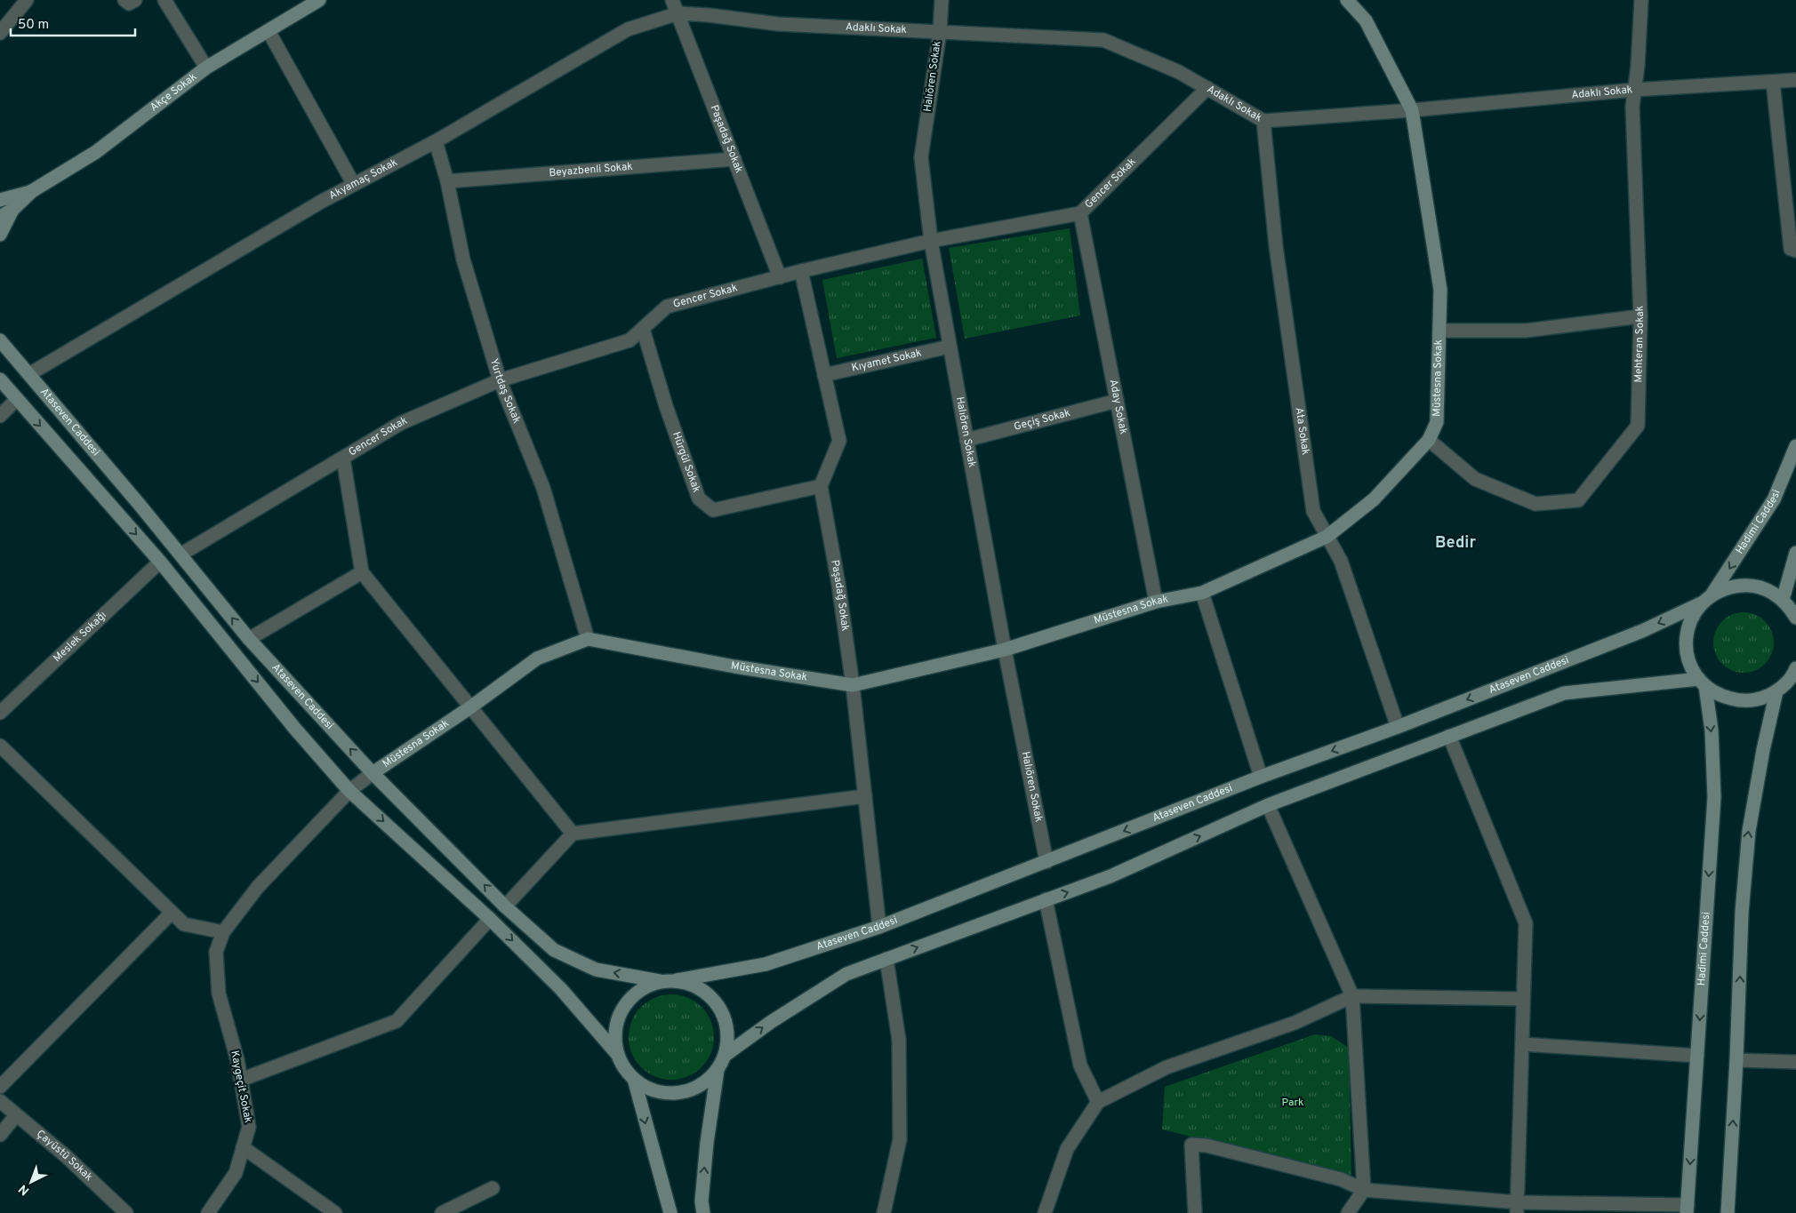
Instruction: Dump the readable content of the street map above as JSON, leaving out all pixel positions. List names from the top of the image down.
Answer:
{
  "streets": {
    "main road": [
      "Akçe Sokak",
      "Müstesna Sokak",
      "Ataseven Caddesi",
      "Hadimi Caddesi"
    ],
    "street": [
      "Adaklı Sokak",
      "Halıören Sokak",
      "Paşadağ Sokak",
      "Beyazbenli Sokak",
      "Akyamaç Sokak",
      "Gencer Sokak",
      "Mehteran Sokak",
      "Kıyamet Sokak",
      "Yurtdaş Sokak",
      "Aday Sokak",
      "Geçiş Sokak",
      "Ata Sokak",
      "Hürgül Sokak",
      "Meslek Sokağı",
      "Kaygeçit Sokak",
      "Çayüstü Sokak"
    ]
  },
  "crossings": [
    ["Adaklı Sokak", "Halıören Sokak"],
    ["Adaklı Sokak", "Akyamaç Sokak"],
    ["Adaklı Sokak", "Gencer Sokak"],
    ["Adaklı Sokak", "Mehteran Sokak"],
    ["Adaklı Sokak", "Müstesna Sokak"],
    ["Adaklı Sokak", "Ata Sokak"],
    ["Halıören Sokak", "Gencer Sokak"],
    ["Halıören Sokak", "Kıyamet Sokak"],
    ["Halıören Sokak", "Müstesna Sokak"],
    ["Halıören Sokak", "Geçiş Sokak"],
    ["Halıören Sokak", "Ataseven Caddesi"],
    ["Paşadağ Sokak", "Beyazbenli Sokak"],
    ["Paşadağ Sokak", "Akyamaç Sokak"],
    ["Paşadağ Sokak", "Gencer Sokak"],
    ["Paşadağ Sokak", "Müstesna Sokak"],
    ["Paşadağ Sokak", "Ataseven Caddesi"],
    ["Paşadağ Sokak", "Hürgül Sokak"],
    ["Beyazbenli Sokak", "Yurtdaş Sokak"],
    ["Akyamaç Sokak", "Yurtdaş Sokak"],
    ["Akyamaç Sokak", "Ataseven Caddesi"],
    ["Gencer Sokak", "Yurtdaş Sokak"],
    ["Gencer Sokak", "Aday Sokak"],
    ["Gencer Sokak", "Ataseven Caddesi"],
    ["Gencer Sokak", "Hürgül Sokak"],
    ["Mehteran Sokak", "Müstesna Sokak"],
    ["Müstesna Sokak", "Yurtdaş Sokak"],
    ["Müstesna Sokak", "Aday Sokak"],
    ["Müstesna Sokak", "Ataseven Caddesi"],
    ["Müstesna Sokak", "Ata Sokak"],
    ["Aday Sokak", "Geçiş Sokak"],
    ["Ataseven Caddesi", "Ata Sokak"],
    ["Ataseven Caddesi", "Hadimi Caddesi"],
    ["Ataseven Caddesi", "Meslek Sokağı"]
  ],
  "districts": ["Bedir"],
  "parks": ["Park"],
  "scale_bar": "50 m",
  "north": "bottom left"
}
